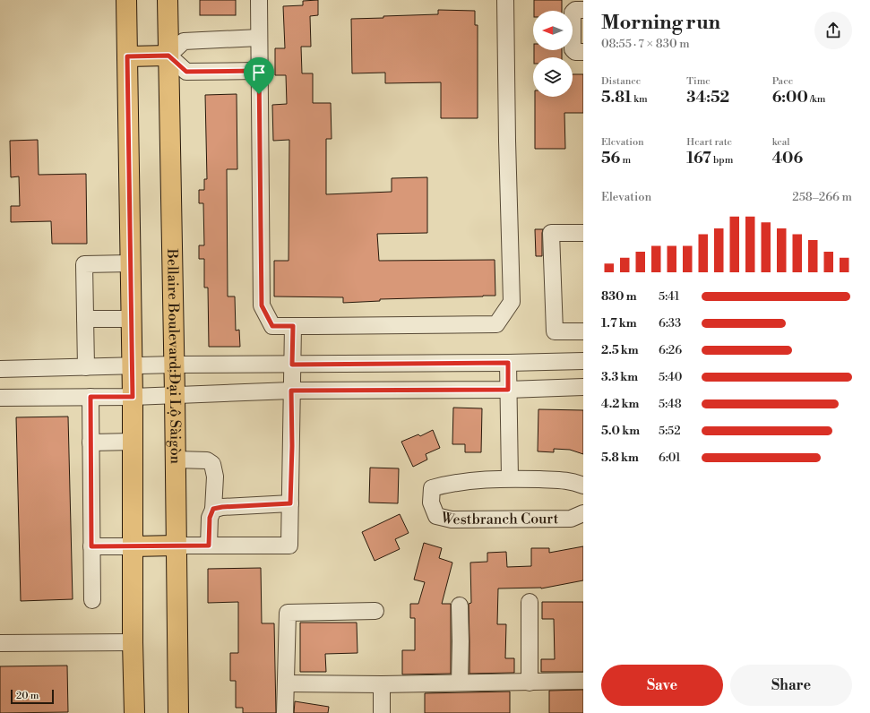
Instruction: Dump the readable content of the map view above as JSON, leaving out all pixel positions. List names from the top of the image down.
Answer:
{
  "streets": {
    "main road": ["Bellaire Boulevard;Đại Lộ Sàigòn"],
    "street": ["Westbranch Court"]
  },
  "scale_bar": "20 m",
  "north": "left",
  "page": {
    "heading": ["Morning run", "08:55 · 7 × 830 m"],
    "stats": [
      ["Distance", "5.81 km"],
      ["Time", "34:52"],
      ["Pace", "6:00 /km"],
      ["Elevation", "56 m"],
      ["Heart rate", "167 bpm"],
      ["kcal", "406"]
    ],
    "chart": ["Elevation", "258–266 m"],
    "list": [
      {
        "name": "830 m",
        "note": "5:41"
      },
      {
        "name": "1.7 km",
        "note": "6:33"
      },
      {
        "name": "2.5 km",
        "note": "6:26"
      },
      {
        "name": "3.3 km",
        "note": "5:40"
      },
      {
        "name": "4.2 km",
        "note": "5:48"
      },
      {
        "name": "5.0 km",
        "note": "5:52"
      },
      {
        "name": "5.8 km",
        "note": "6:01"
      }
    ],
    "buttons": ["Save", "Share"],
    "scale": "20 m"
  }
}
